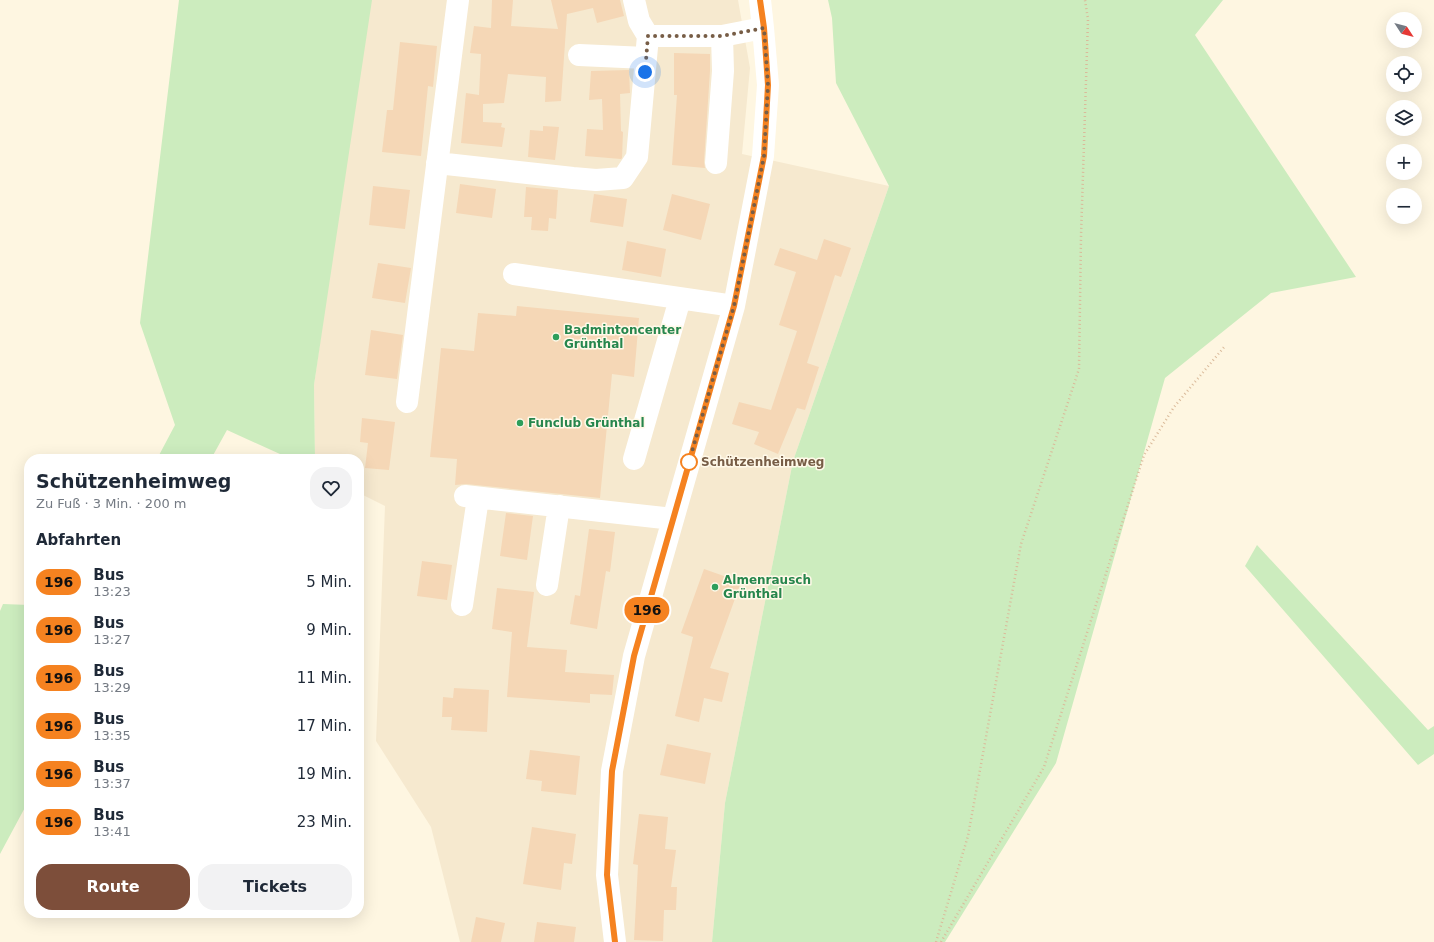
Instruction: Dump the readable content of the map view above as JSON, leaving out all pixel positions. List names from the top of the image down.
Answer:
{
  "places": [
    "Badmintoncenter Grünthal",
    "Funclub Grünthal",
    "Schützenheimweg",
    "Almenrausch Grünthal"
  ],
  "lines": ["bus line 196"],
  "north": "bottom right",
  "page": {
    "on_map": "196",
    "map_buttons": ["+", "−"],
    "heading": [
      ["Schützenheimweg", "Zu Fuß · 3 Min. · 200 m"],
      "Abfahrten"
    ],
    "list": [
      {
        "mark": "196",
        "name": "Bus",
        "note": "13:23",
        "value": "5 Min."
      },
      {
        "mark": "196",
        "name": "Bus",
        "note": "13:27",
        "value": "9 Min."
      },
      {
        "mark": "196",
        "name": "Bus",
        "note": "13:29",
        "value": "11 Min."
      },
      {
        "mark": "196",
        "name": "Bus",
        "note": "13:35",
        "value": "17 Min."
      },
      {
        "mark": "196",
        "name": "Bus",
        "note": "13:37",
        "value": "19 Min."
      },
      {
        "mark": "196",
        "name": "Bus",
        "note": "13:41",
        "value": "23 Min."
      }
    ],
    "buttons": ["Route", "Tickets"]
  }
}
